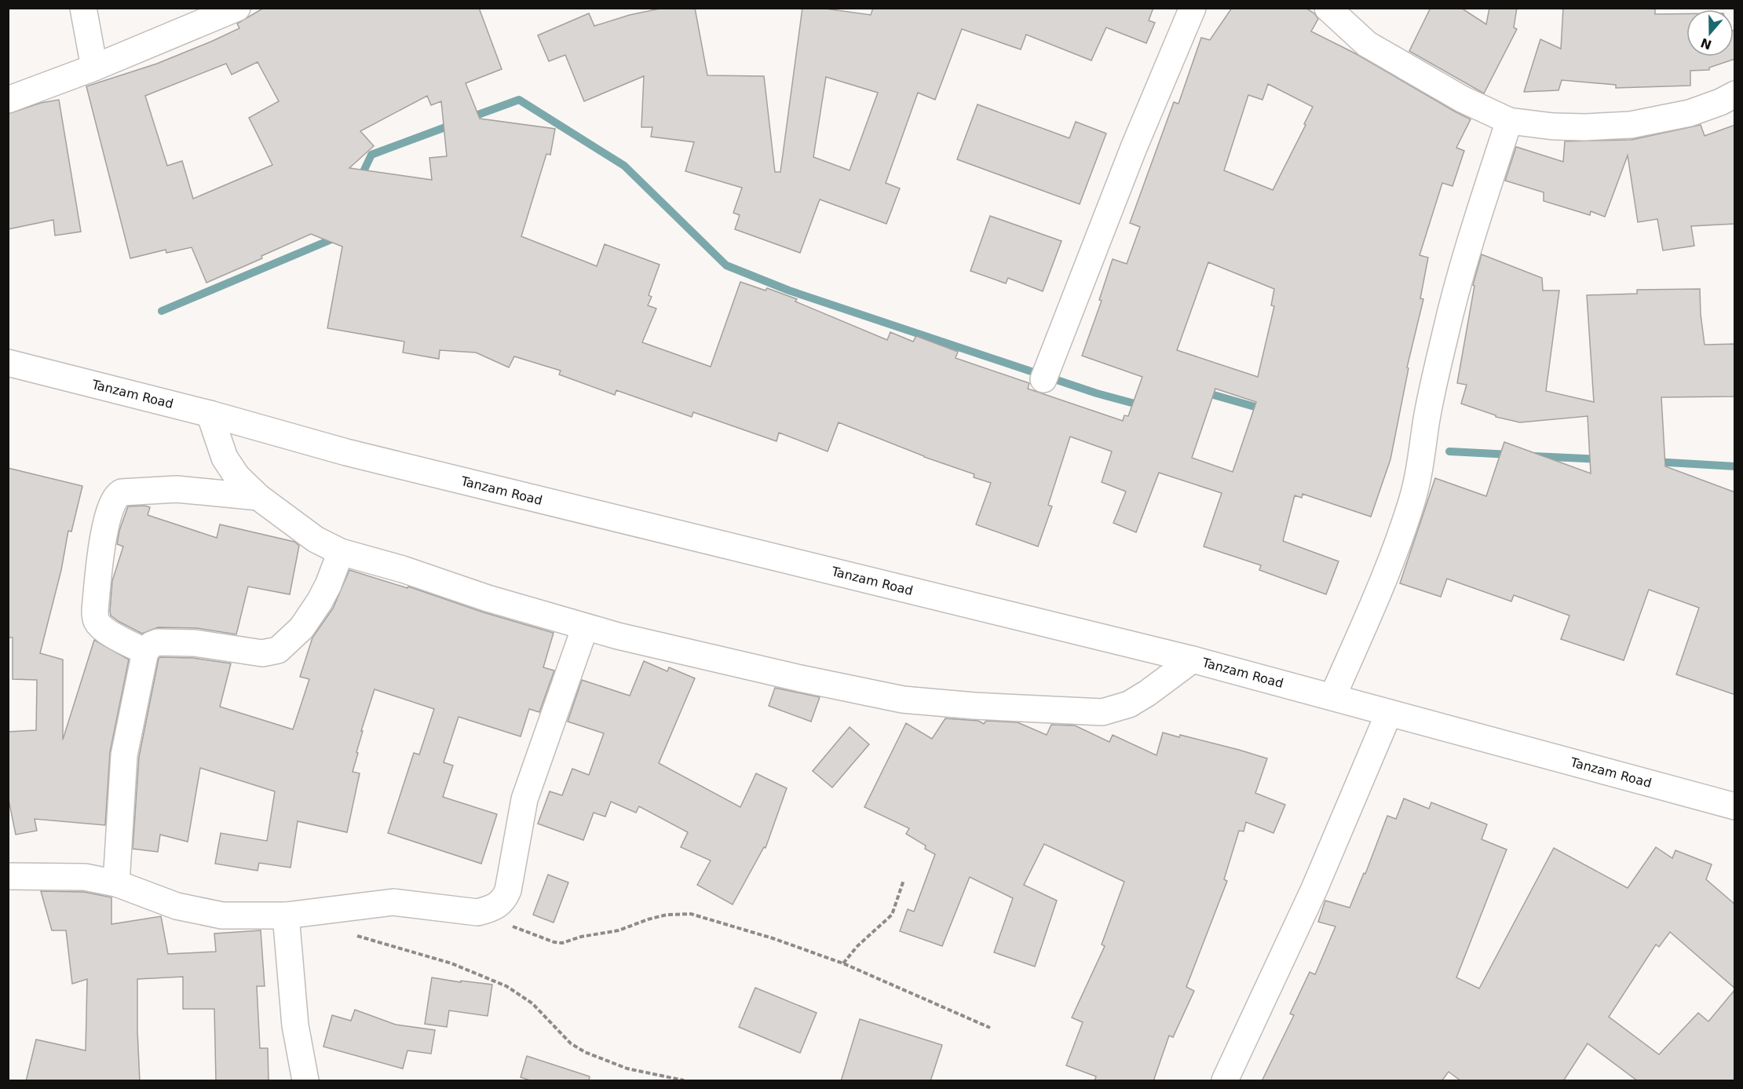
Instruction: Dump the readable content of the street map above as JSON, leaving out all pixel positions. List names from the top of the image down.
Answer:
{
  "streets": {
    "main road": ["Tanzam Road"]
  },
  "north": "bottom"
}
